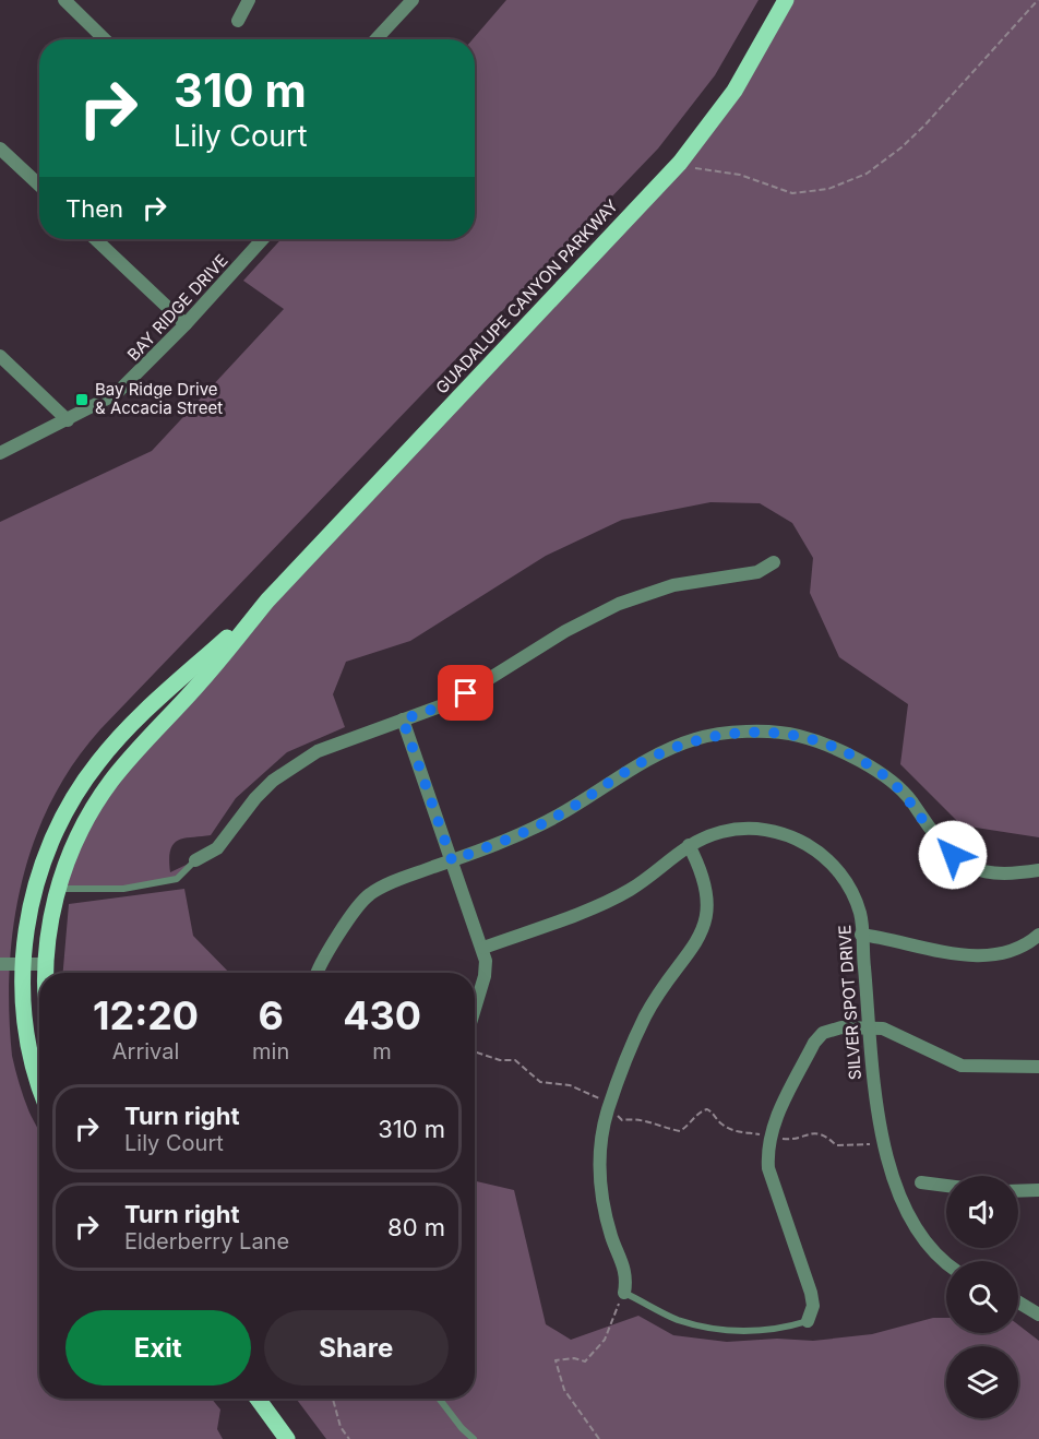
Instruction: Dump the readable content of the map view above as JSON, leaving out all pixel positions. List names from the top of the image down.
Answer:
{
  "streets": {
    "main road": ["GUADALUPE CANYON PARKWAY"],
    "street": ["BAY RIDGE DRIVE", "SILVER SPOT DRIVE"]
  },
  "places": {
    "transit": ["Bay Ridge Drive & Accacia Street"]
  },
  "page": {
    "turn": ["310 m", "Lily Court"],
    "then": "Then",
    "eta": [
      "12:20",
      "Arrival",
      "6",
      "min",
      "430",
      "m"
    ],
    "list": [
      {
        "name": "Turn right",
        "note": "Lily Court",
        "value": "310 m"
      },
      {
        "name": "Turn right",
        "note": "Elderberry Lane",
        "value": "80 m"
      }
    ],
    "buttons": ["Exit", "Share"]
  }
}
